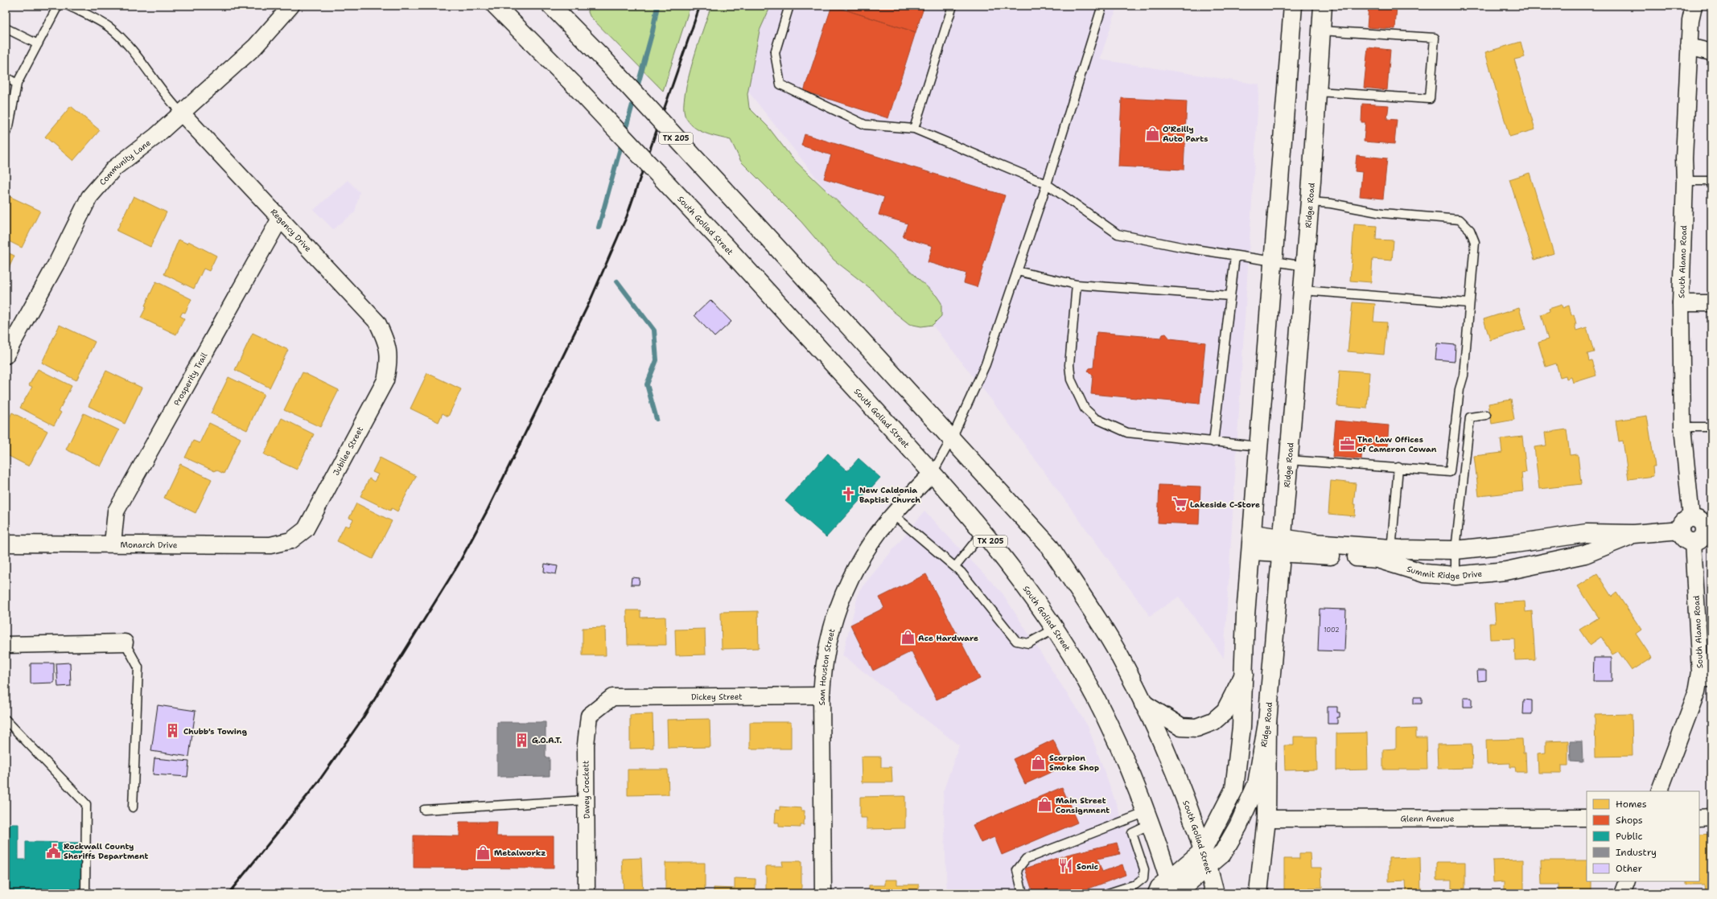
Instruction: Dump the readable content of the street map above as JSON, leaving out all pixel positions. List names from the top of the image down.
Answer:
{
  "streets": {
    "main road": [
      "TX 205",
      "Ridge Road",
      "South Goliad Street",
      "Summit Ridge Drive"
    ],
    "street": [
      "Community Lane",
      "Regency Drive",
      "South Alamo Road",
      "Prosperity Trail",
      "Jubilee Street",
      "Monarch Drive",
      "Sam Houston Street",
      "Dickey Street",
      "Davey Crockett",
      "Glenn Avenue"
    ]
  },
  "crossings": [
    ["Community Lane", "Regency Drive"],
    ["Ridge Road", "South Goliad Street"],
    ["Ridge Road", "Summit Ridge Drive"],
    ["South Goliad Street", "Sam Houston Street"],
    ["Regency Drive", "Prosperity Trail"],
    ["Regency Drive", "Jubilee Street"],
    ["South Alamo Road", "Summit Ridge Drive"],
    ["Prosperity Trail", "Monarch Drive"],
    ["Jubilee Street", "Monarch Drive"],
    ["Sam Houston Street", "Dickey Street"],
    ["Dickey Street", "Davey Crockett"]
  ],
  "places": {
    "shop": [
      "O'Reilly Auto Parts",
      "Ace Hardware",
      "Scorpion Smoke Shop",
      "Main Street Consignment",
      "Metalworkz"
    ],
    "office": ["The Law Offices of Cameron Cowan"],
    "church": ["New Caldonia Baptist Church"],
    "supermarket": ["Lakeside C-Store"],
    "building": ["Chubb's Towing", "G.O.A.T."],
    "public building": ["Rockwall County Sheriffs Department"],
    "restaurant": ["Sonic"]
  },
  "house_numbers": ["1002"],
  "legend": [
    "Homes",
    "Shops",
    "Public",
    "Industry",
    "Other"
  ]
}
